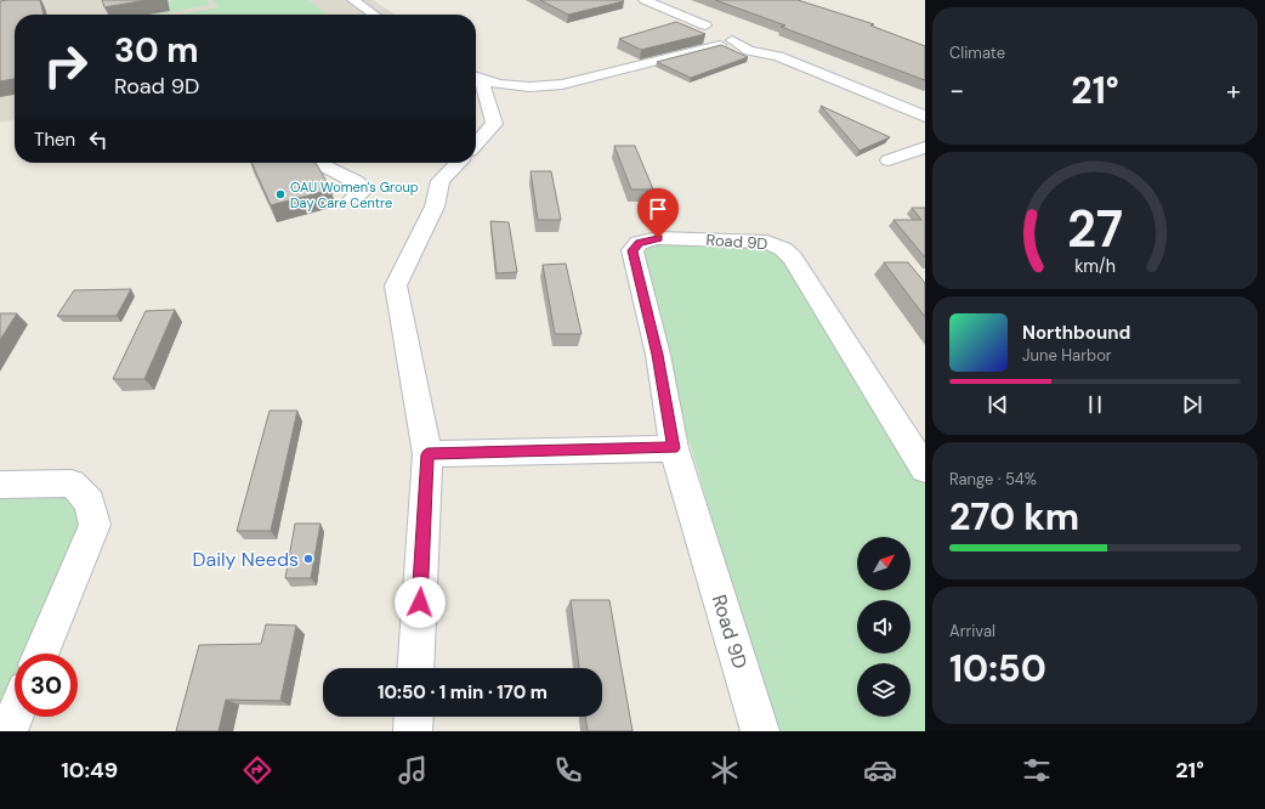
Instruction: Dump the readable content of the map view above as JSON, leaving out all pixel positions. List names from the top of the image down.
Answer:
{
  "streets": {
    "street": ["Road 9D"]
  },
  "places": ["OAU Women's Group Day Care Centre", "Daily Needs"],
  "north": "top right",
  "page": {
    "tile": [
      "Climate",
      ["Range · 54%", "270 km"],
      ["Arrival", "10:50"]
    ],
    "turn": ["30 m", "Road 9D"],
    "heat": ["−", "21°", "+"],
    "then": "Then",
    "song": ["Northbound", "June Harbor"],
    "limit": "30",
    "trip": "10:50 · 1 min · 170 m",
    "tabs": ["10:49", "21°"],
    "gauge": ["27", "km/h"]
  }
}
